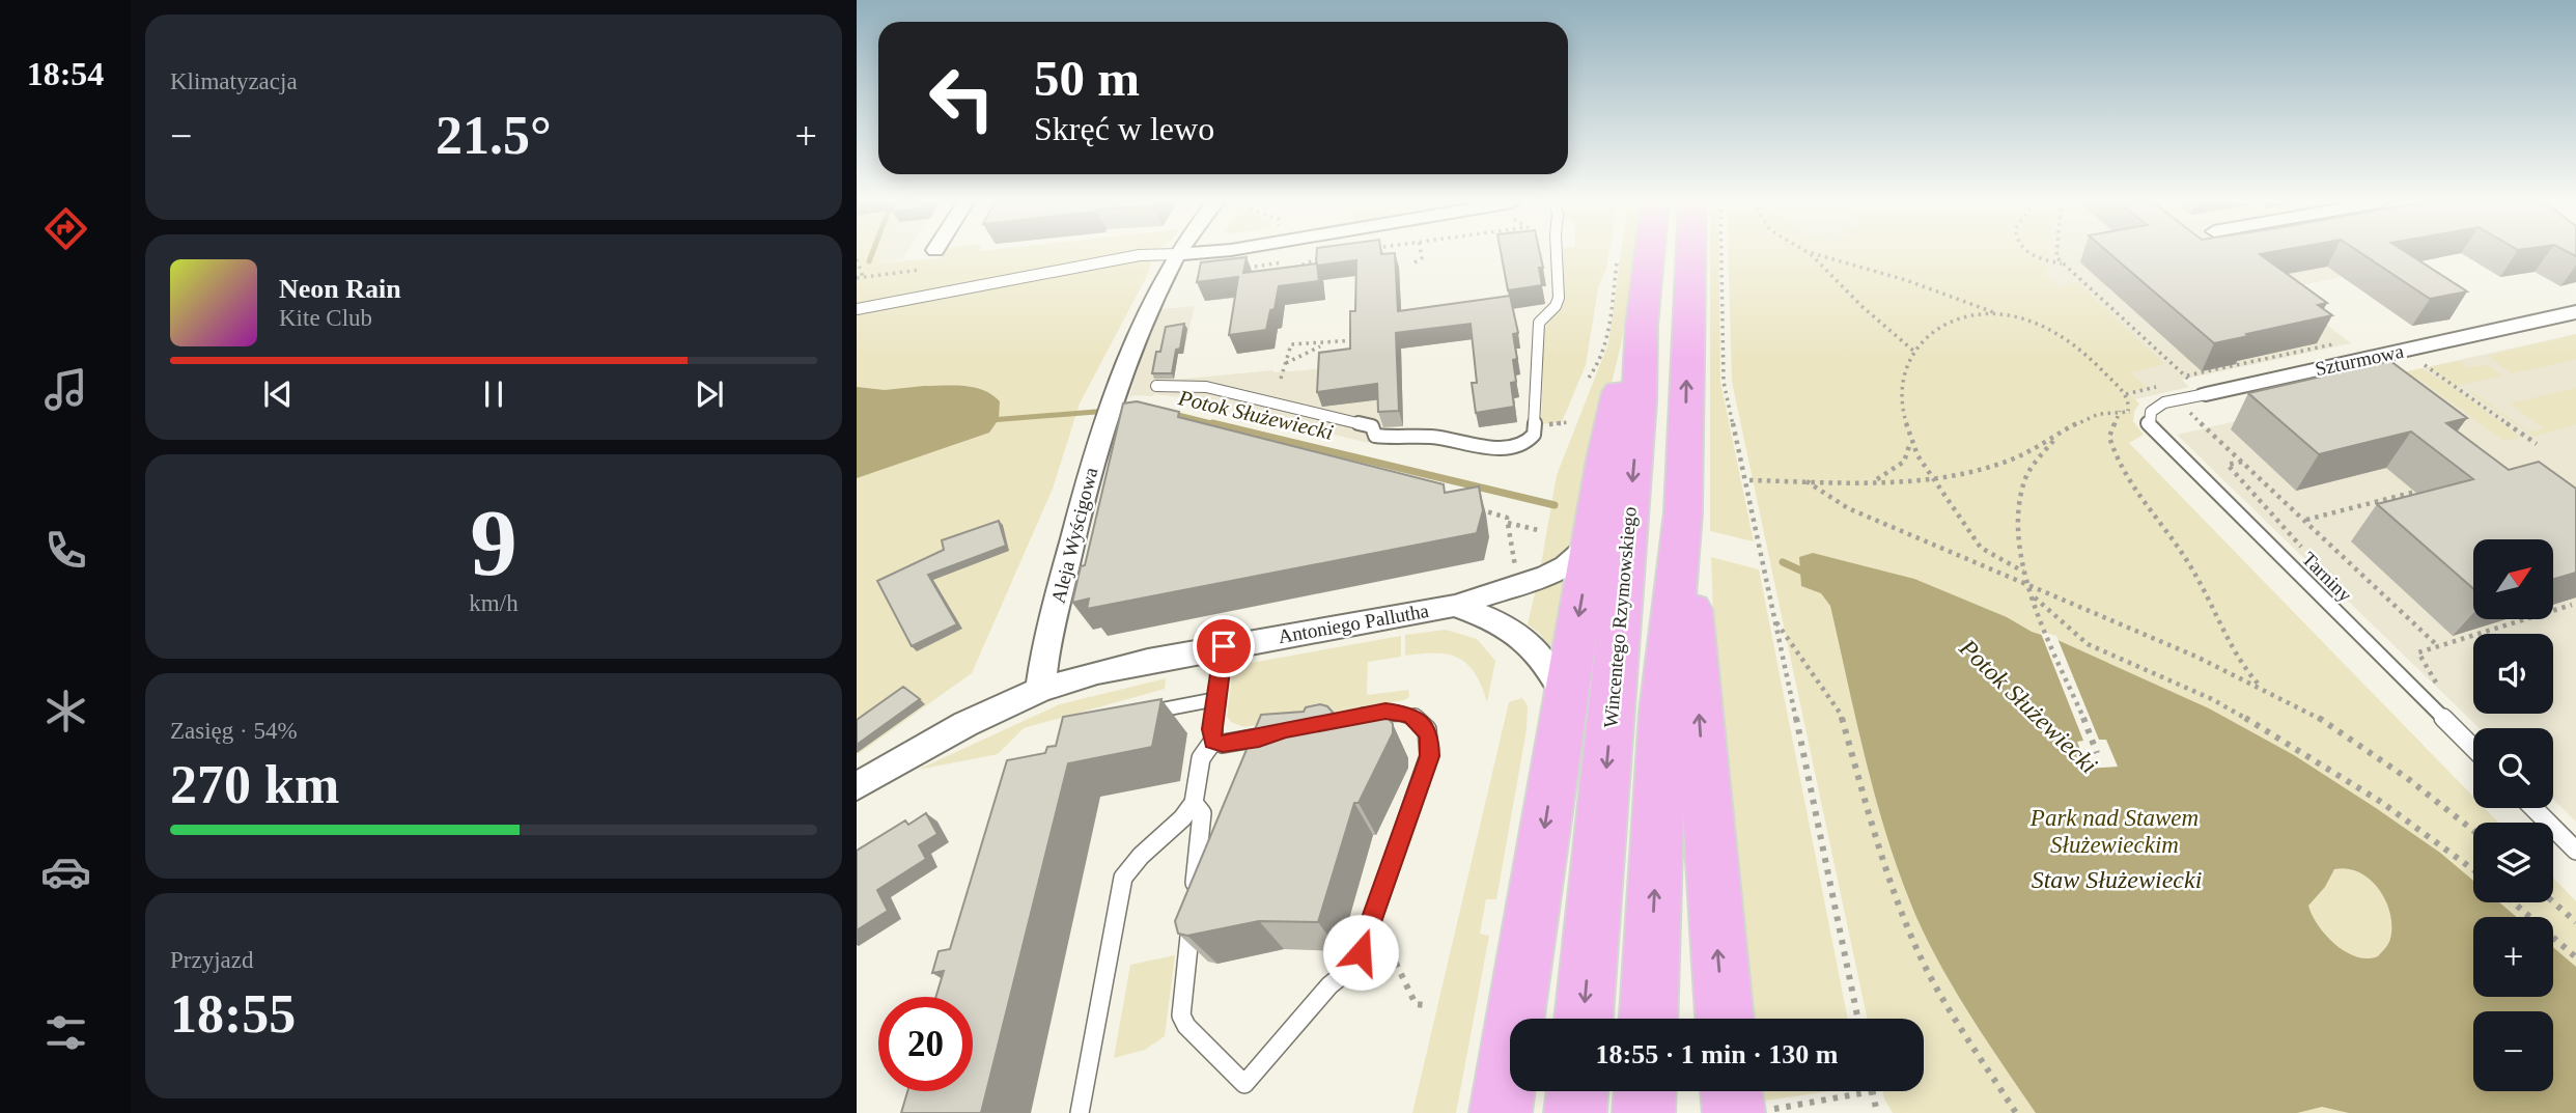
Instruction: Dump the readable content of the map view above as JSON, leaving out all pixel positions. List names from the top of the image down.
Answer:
{
  "streets": {
    "main road": ["Wincentego Rzymowskiego"],
    "street": ["Szturmowa", "Aleja Wyścigowa", "Antoniego Pallutha"],
    "lane": ["Tarniny"]
  },
  "crossings": [
    ["Szturmowa", "Tarniny"],
    ["Aleja Wyścigowa", "Antoniego Pallutha"],
    ["Wincentego Rzymowskiego", "Antoniego Pallutha"]
  ],
  "water": ["Potok Służewiecki", "Staw Służewiecki"],
  "parks": ["Park nad Stawem Służewieckim"],
  "north": "top right",
  "page": {
    "tabs": "18:54",
    "tile": [
      "Klimatyzacja",
      ["9", "km/h"],
      ["Zasięg · 54%", "270 km"],
      ["Przyjazd", "18:55"]
    ],
    "turn": ["50 m", "Skręć w lewo"],
    "heat": ["−", "21.5°", "+"],
    "song": ["Neon Rain", "Kite Club"],
    "map_buttons": ["+", "−"],
    "limit": "20",
    "trip": "18:55 · 1 min · 130 m"
  }
}
